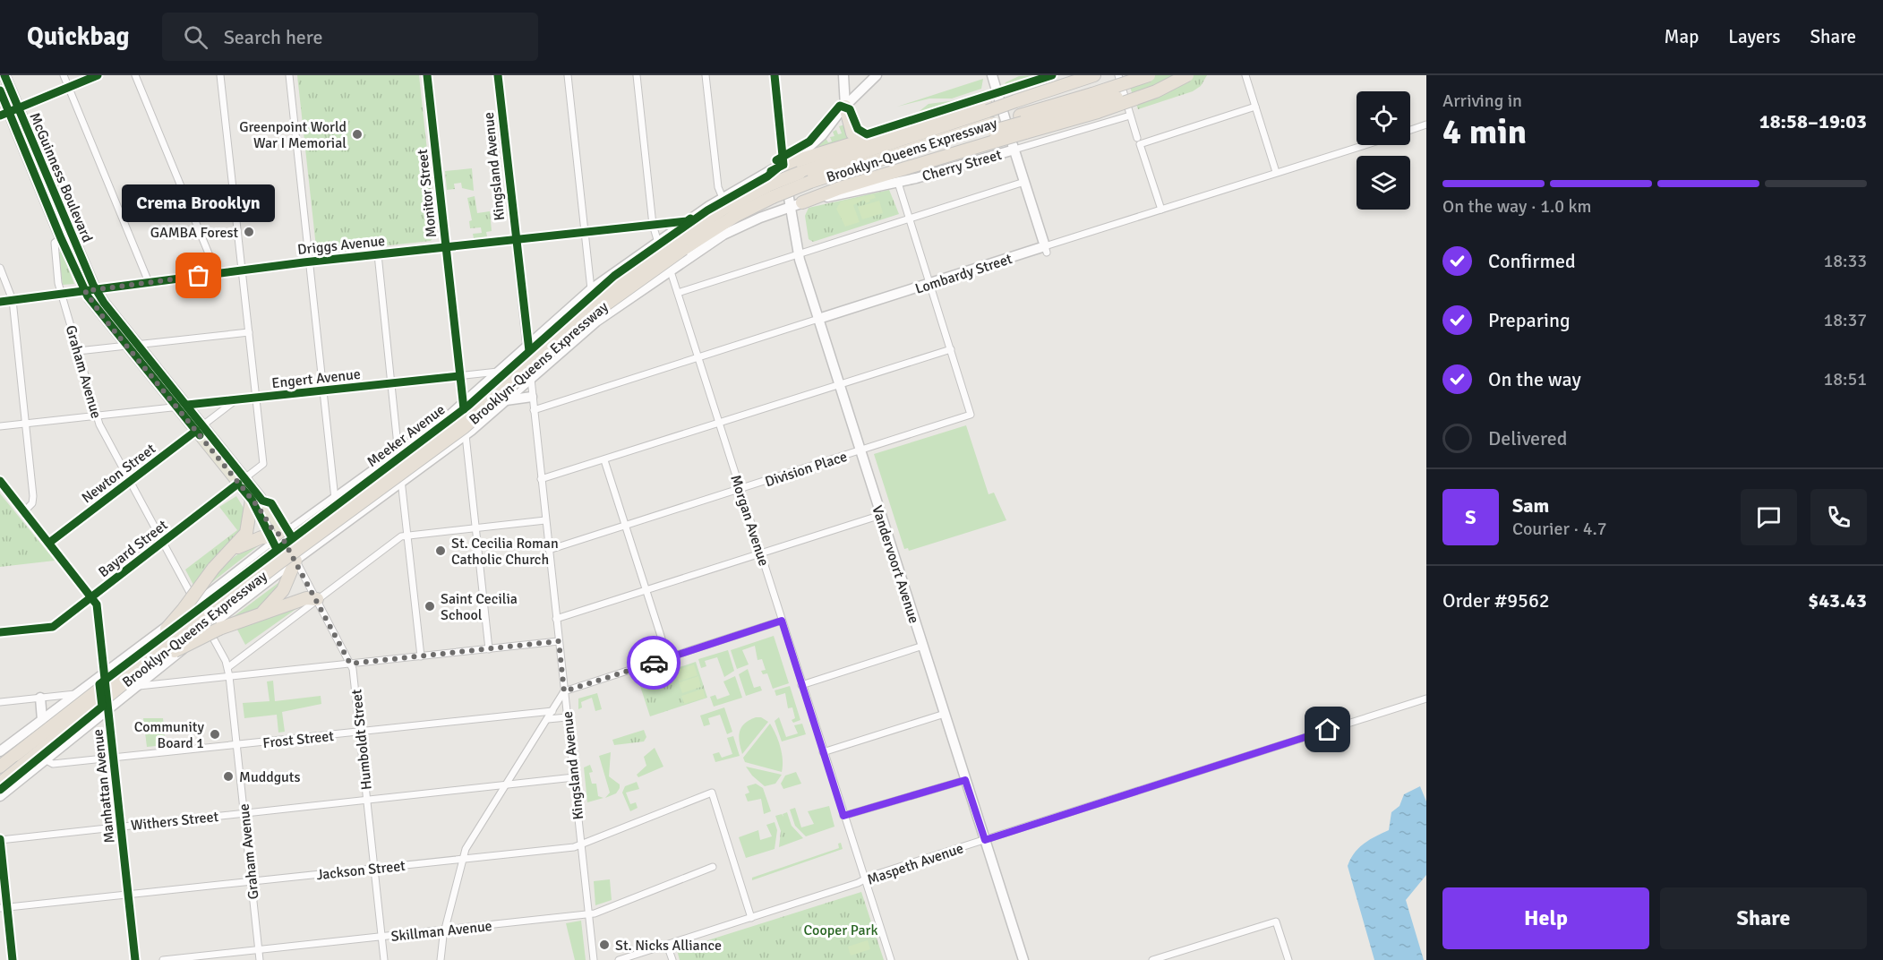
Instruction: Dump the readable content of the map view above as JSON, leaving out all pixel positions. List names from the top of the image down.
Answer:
{
  "streets": {
    "highway": ["Brooklyn-Queens Expressway"],
    "main road": [
      "Cherry Street",
      "McGuinness Boulevard",
      "Lombardy Street",
      "Meeker Avenue",
      "Vandervoort Avenue",
      "Humboldt Street"
    ],
    "street": [
      "Kingsland Avenue",
      "Monitor Street",
      "Driggs Avenue",
      "Graham Avenue",
      "Engert Avenue",
      "Division Place",
      "Newton Street",
      "Morgan Avenue",
      "Bayard Street",
      "Frost Street",
      "Manhattan Avenue",
      "Withers Street",
      "Maspeth Avenue",
      "Jackson Street",
      "Skillman Avenue"
    ]
  },
  "crossings": [
    ["Cherry Street", "Vandervoort Avenue"],
    ["Kingsland Avenue", "Driggs Avenue"],
    ["Kingsland Avenue", "Lombardy Street"],
    ["Kingsland Avenue", "Meeker Avenue"],
    ["Kingsland Avenue", "Division Place"],
    ["Kingsland Avenue", "Withers Street"],
    ["Kingsland Avenue", "Jackson Street"],
    ["Kingsland Avenue", "Skillman Avenue"],
    ["McGuinness Boulevard", "Driggs Avenue"],
    ["McGuinness Boulevard", "Graham Avenue"],
    ["Monitor Street", "Driggs Avenue"],
    ["Monitor Street", "Engert Avenue"],
    ["Monitor Street", "Meeker Avenue"],
    ["Driggs Avenue", "Graham Avenue"],
    ["Driggs Avenue", "Meeker Avenue"],
    ["Driggs Avenue", "Morgan Avenue"],
    ["Lombardy Street", "Morgan Avenue"],
    ["Lombardy Street", "Vandervoort Avenue"],
    ["Graham Avenue", "Engert Avenue"],
    ["Graham Avenue", "Meeker Avenue"],
    ["Graham Avenue", "Newton Street"],
    ["Graham Avenue", "Bayard Street"],
    ["Graham Avenue", "Frost Street"],
    ["Graham Avenue", "Withers Street"],
    ["Graham Avenue", "Jackson Street"],
    ["Graham Avenue", "Skillman Avenue"],
    ["Engert Avenue", "Meeker Avenue"],
    ["Engert Avenue", "Newton Street"],
    ["Engert Avenue", "Bayard Street"],
    ["Meeker Avenue", "Morgan Avenue"],
    ["Meeker Avenue", "Vandervoort Avenue"],
    ["Meeker Avenue", "Humboldt Street"],
    ["Meeker Avenue", "Manhattan Avenue"],
    ["Division Place", "Morgan Avenue"],
    ["Division Place", "Vandervoort Avenue"],
    ["Newton Street", "Manhattan Avenue"],
    ["Morgan Avenue", "Maspeth Avenue"],
    ["Bayard Street", "Manhattan Avenue"],
    ["Vandervoort Avenue", "Maspeth Avenue"],
    ["Frost Street", "Humboldt Street"],
    ["Frost Street", "Manhattan Avenue"],
    ["Humboldt Street", "Withers Street"],
    ["Humboldt Street", "Jackson Street"],
    ["Humboldt Street", "Skillman Avenue"],
    ["Manhattan Avenue", "Withers Street"],
    ["Manhattan Avenue", "Jackson Street"],
    ["Maspeth Avenue", "Jackson Street"]
  ],
  "parks": ["Cooper Park"],
  "places": [
    "Greenpoint World War I Memorial",
    "GAMBA Forest",
    "Crema Brooklyn",
    "St. Cecilia Roman Catholic Church",
    "Saint Cecilia School",
    "Community Board 1",
    "Muddguts",
    "St. Nicks Alliance"
  ],
  "page": {
    "header": "Quickbag",
    "search": "Search here",
    "nav": ["Map", "Layers", "Share"],
    "heading": ["4 min", "Arriving in", "18:58–19:03"],
    "panel": [
      "Sam",
      "Courier · 4.7",
      "Order #9562",
      "$43.43"
    ],
    "bar": "On the way · 1.0 km",
    "bubble": "Crema Brooklyn",
    "list": [
      ["Confirmed", "18:33"],
      ["Preparing", "18:37"],
      ["On the way", "18:51"],
      "Delivered"
    ],
    "round": "S",
    "buttons": ["Help", "Share"]
  }
}
